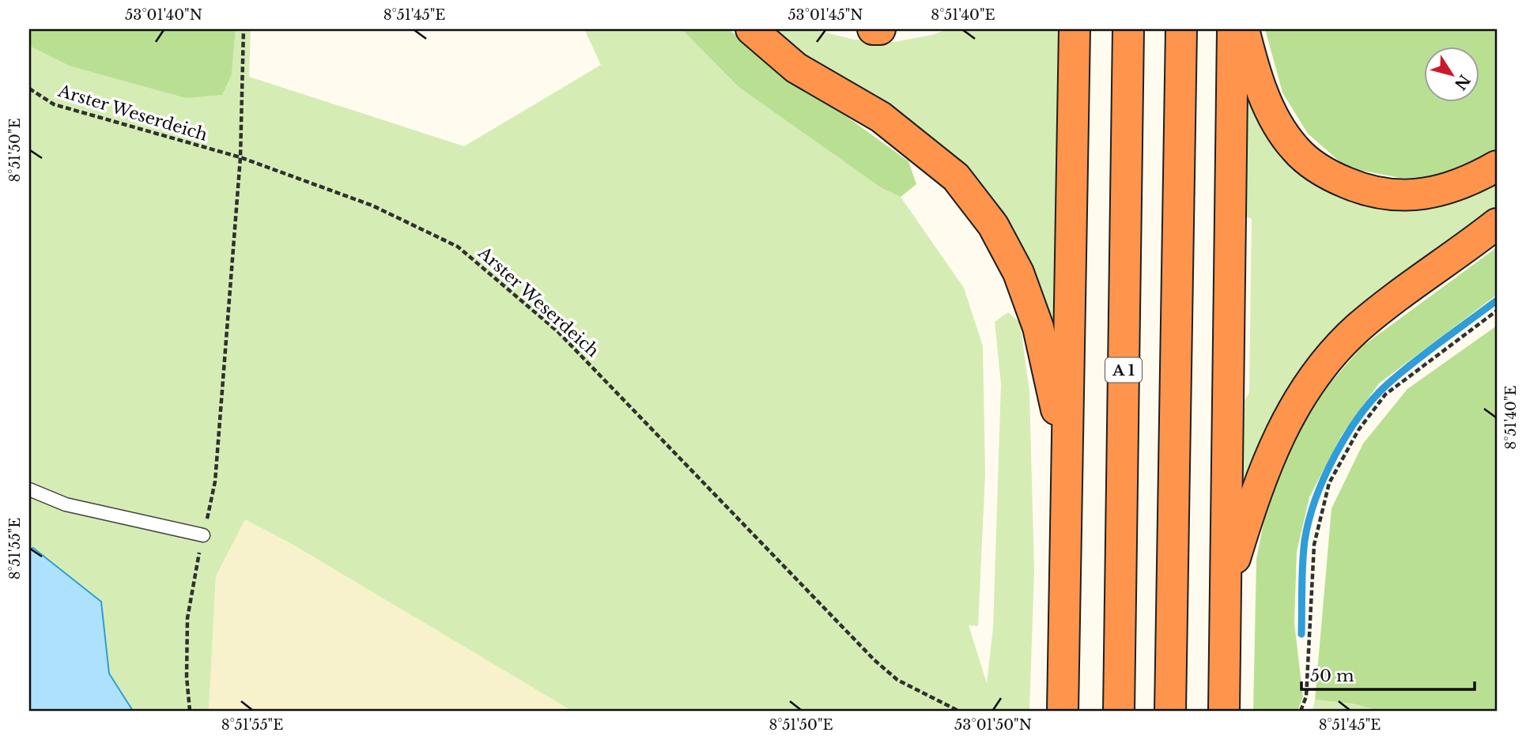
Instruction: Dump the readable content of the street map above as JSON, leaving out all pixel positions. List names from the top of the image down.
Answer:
{
  "streets": {
    "highway": ["A 1"],
    "path": ["Arster Weserdeich"]
  },
  "scale_bar": "50 m",
  "north": "bottom right",
  "coordinates": [
    "53°01'40\"N",
    "8°51'45\"E",
    "53°01'45\"N",
    "8°51'40\"E",
    "8°51'50\"E",
    "8°51'55\"E",
    "53°01'50\"N"
  ]
}
